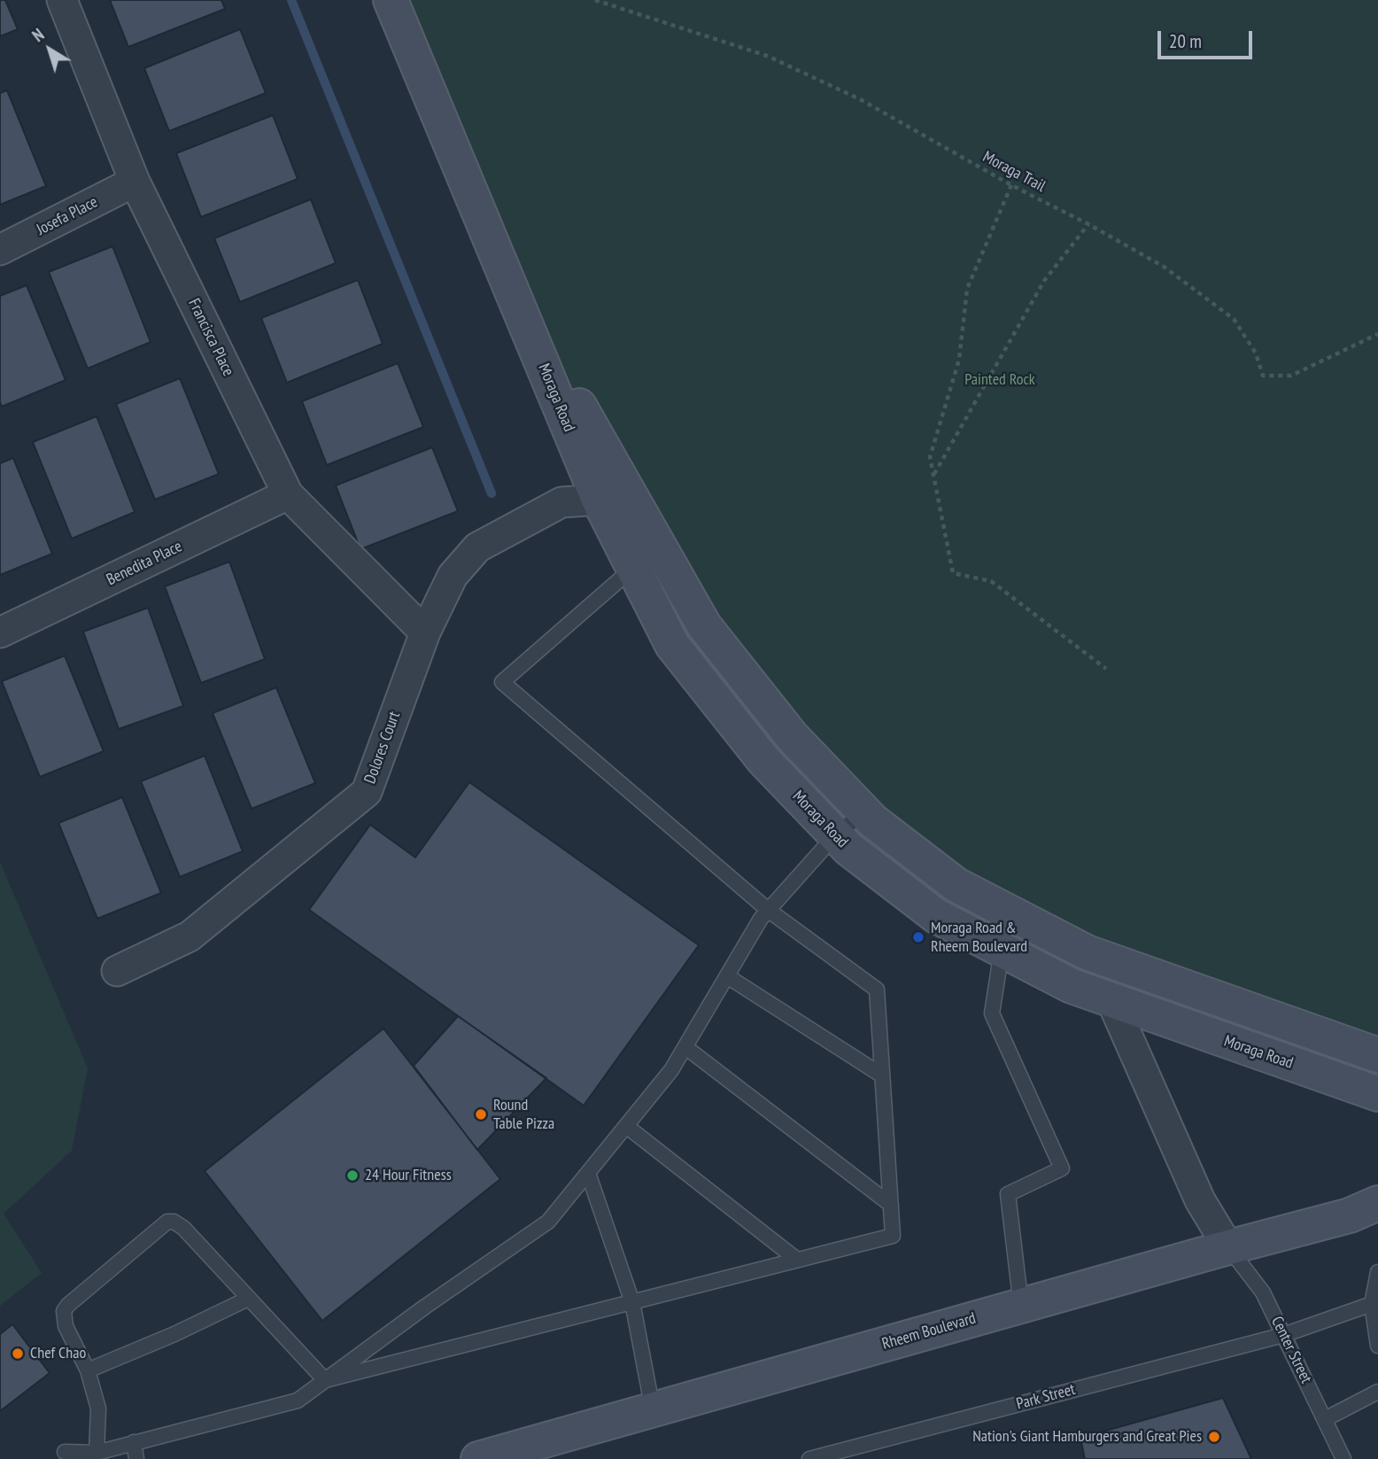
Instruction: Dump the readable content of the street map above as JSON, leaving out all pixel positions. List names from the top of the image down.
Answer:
{
  "streets": {
    "main road": ["Moraga Road", "Rheem Boulevard"],
    "street": [
      "Josefa Place",
      "Francisca Place",
      "Benedita Place",
      "Dolores Court"
    ],
    "lane": ["Center Street", "Park Street"],
    "path": ["Moraga Trail"]
  },
  "crossings": [
    ["Josefa Place", "Francisca Place"],
    ["Francisca Place", "Benedita Place"],
    ["Francisca Place", "Dolores Court"],
    ["Moraga Road", "Dolores Court"],
    ["Rheem Boulevard", "Center Street"],
    ["Center Street", "Park Street"]
  ],
  "parks": ["Painted Rock"],
  "places": [
    "Moraga Road & Rheem Boulevard",
    "Round Table Pizza",
    "24 Hour Fitness",
    "Chef Chao",
    "Nation's Giant Hamburgers and Great Pies"
  ],
  "scale_bar": "20 m",
  "north": "top left"
}
